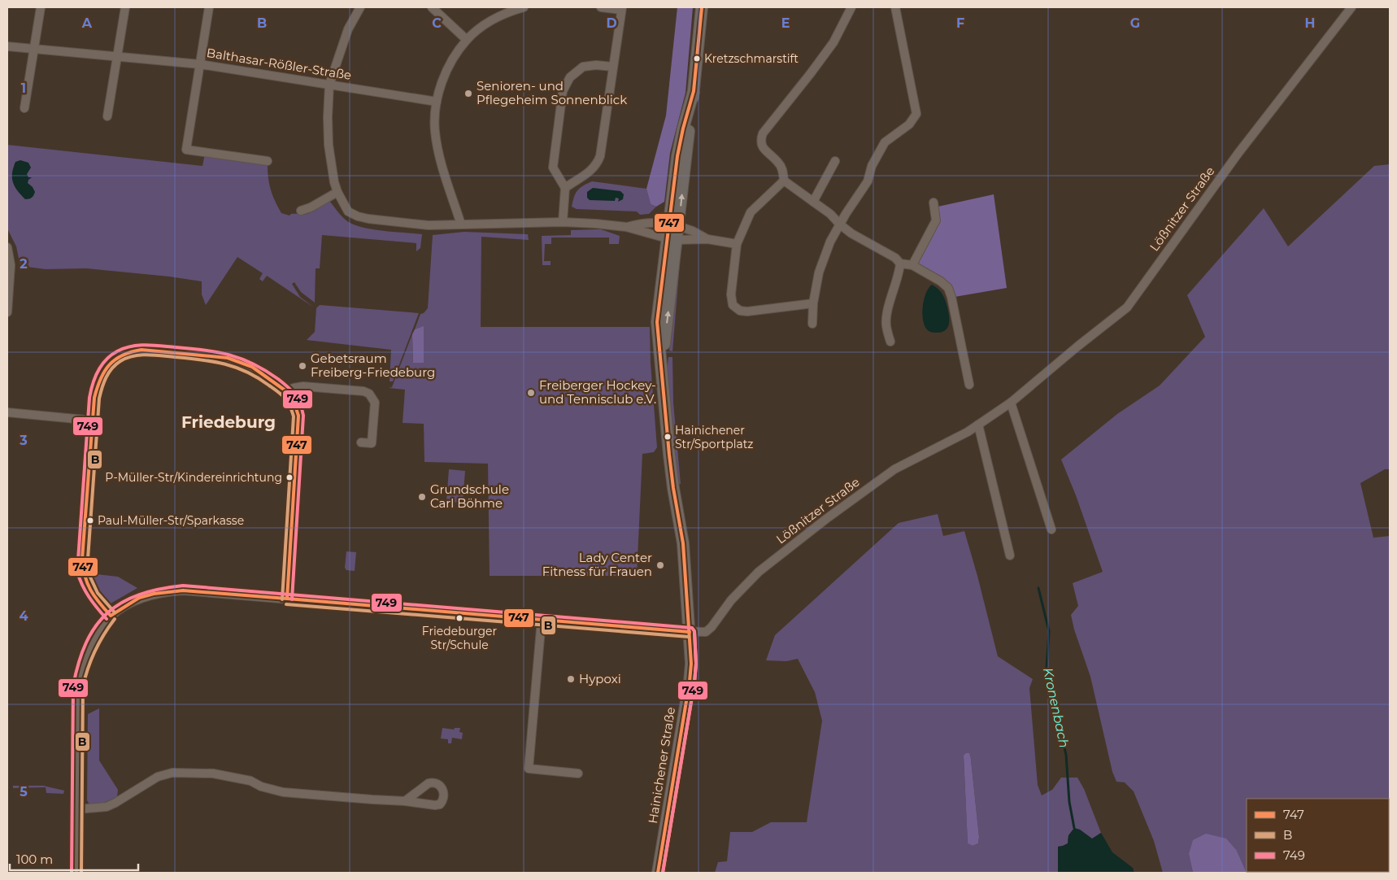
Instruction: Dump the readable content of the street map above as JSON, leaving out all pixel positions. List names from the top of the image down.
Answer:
{
  "streets": {
    "main road": ["Hainichener Straße"],
    "street": ["Balthasar-Rößler-Straße", "Lößnitzer Straße"]
  },
  "crossings": [
    ["Lößnitzer Straße", "Hainichener Straße"]
  ],
  "districts": ["Friedeburg"],
  "water": ["Kronenbach"],
  "places": [
    "Kretzschmarstift",
    "Senioren- und Pflegeheim Sonnenblick",
    "Gebetsraum Freiberg-Friedeburg",
    "Freiberger Hockey- und Tennisclub e.V.",
    "Hainichener Str/Sportplatz",
    "P-Müller-Str/Kindereinrichtung",
    "Grundschule Carl Böhme",
    "Paul-Müller-Str/Sparkasse",
    "Lady Center Fitness für Frauen",
    "Friedeburger Str/Schule",
    "Hypoxi"
  ],
  "lines": ["transit line 747", "transit line 749", "transit line B"],
  "legend": ["747", "B", "749"],
  "scale_bar": "100 m",
  "grid": {
    "columns": [
      "A",
      "B",
      "C",
      "D",
      "E",
      "F",
      "G",
      "H"
    ],
    "rows": [
      "1",
      "2",
      "3",
      "4",
      "5"
    ]
  }
}
